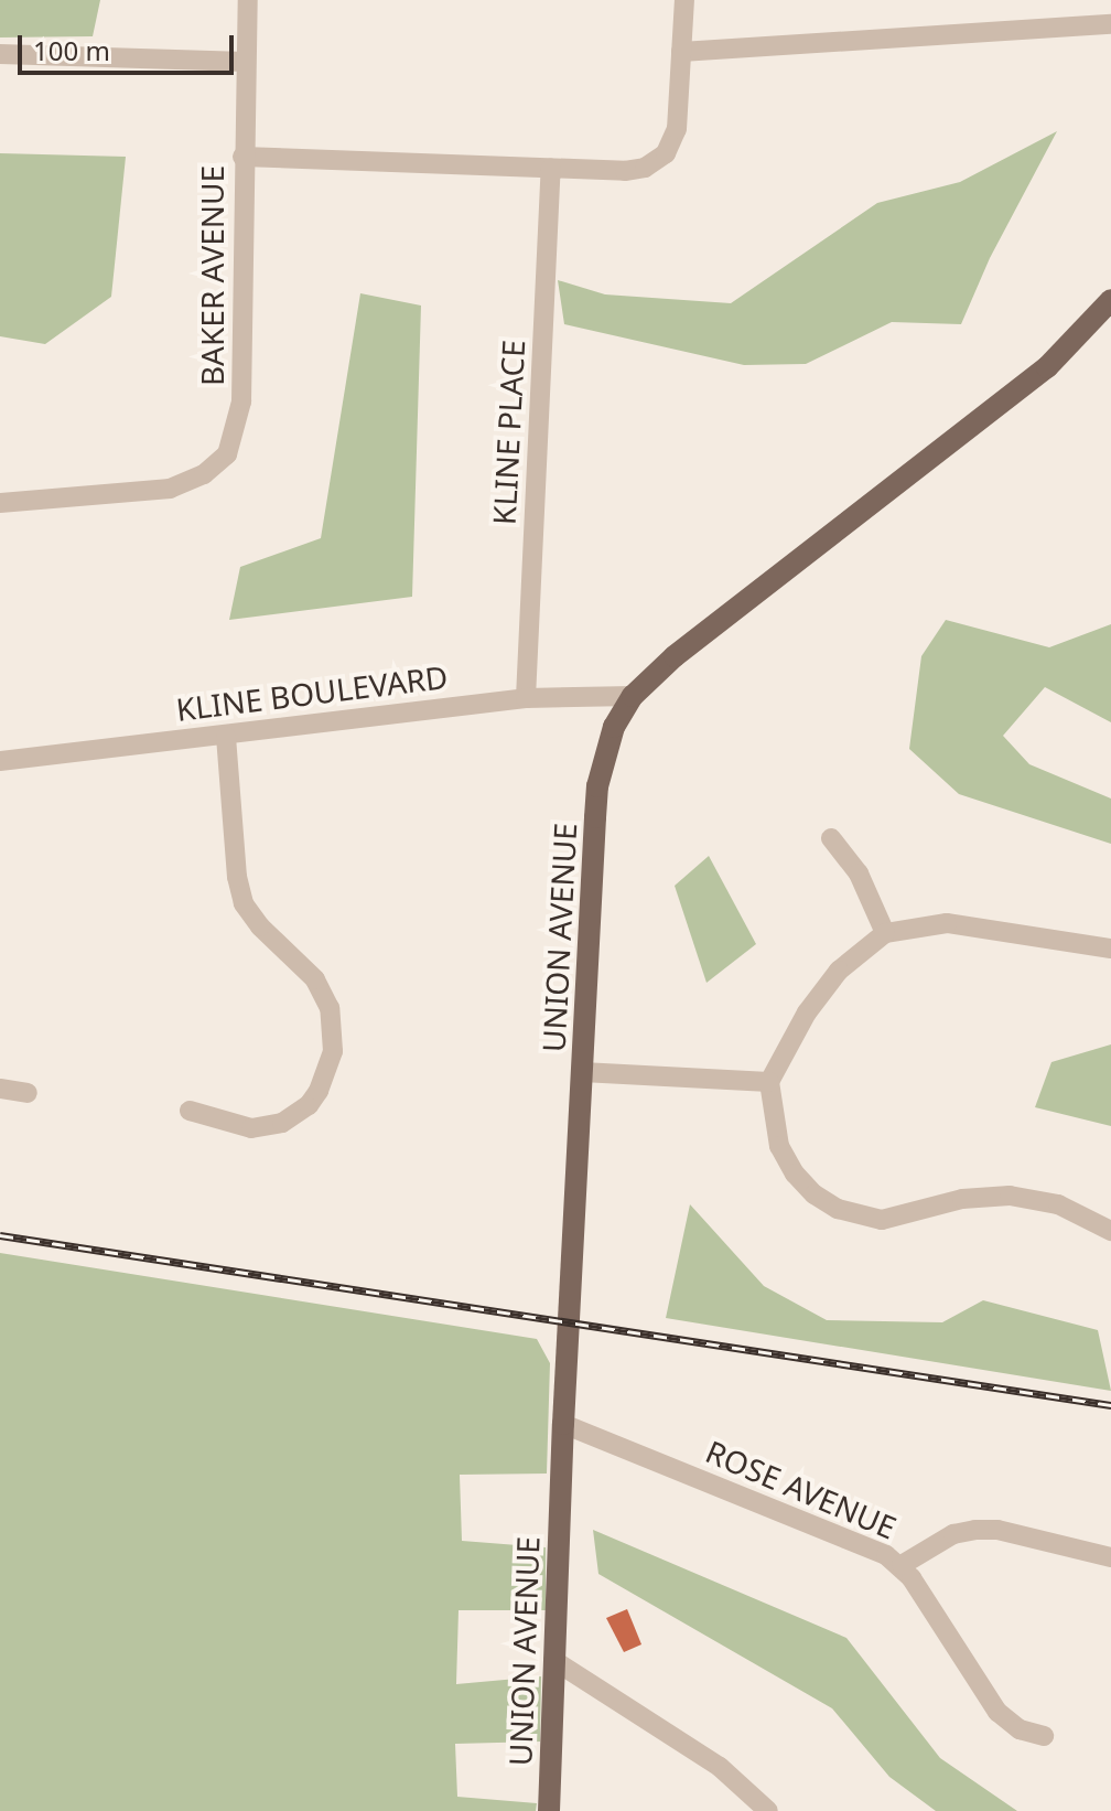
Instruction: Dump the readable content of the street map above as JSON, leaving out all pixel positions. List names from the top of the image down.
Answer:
{
  "streets": {
    "main road": ["UNION AVENUE"],
    "street": [
      "BAKER AVENUE",
      "KLINE PLACE",
      "KLINE BOULEVARD",
      "ROSE AVENUE"
    ]
  },
  "crossings": [
    ["KLINE PLACE", "KLINE BOULEVARD"],
    ["KLINE BOULEVARD", "UNION AVENUE"],
    ["UNION AVENUE", "ROSE AVENUE"]
  ],
  "scale_bar": "100 m"
}
